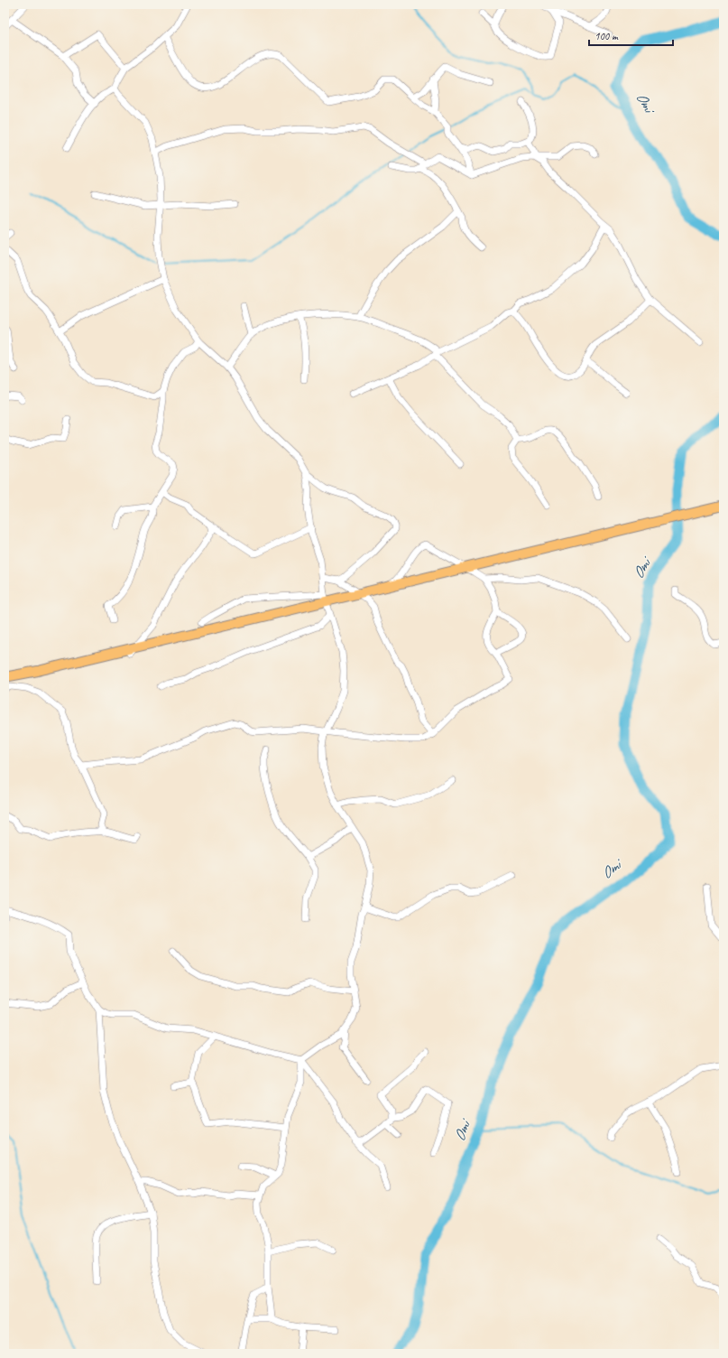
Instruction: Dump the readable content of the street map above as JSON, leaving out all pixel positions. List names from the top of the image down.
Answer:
{
  "water": ["Omi"],
  "scale_bar": "100 m"
}
